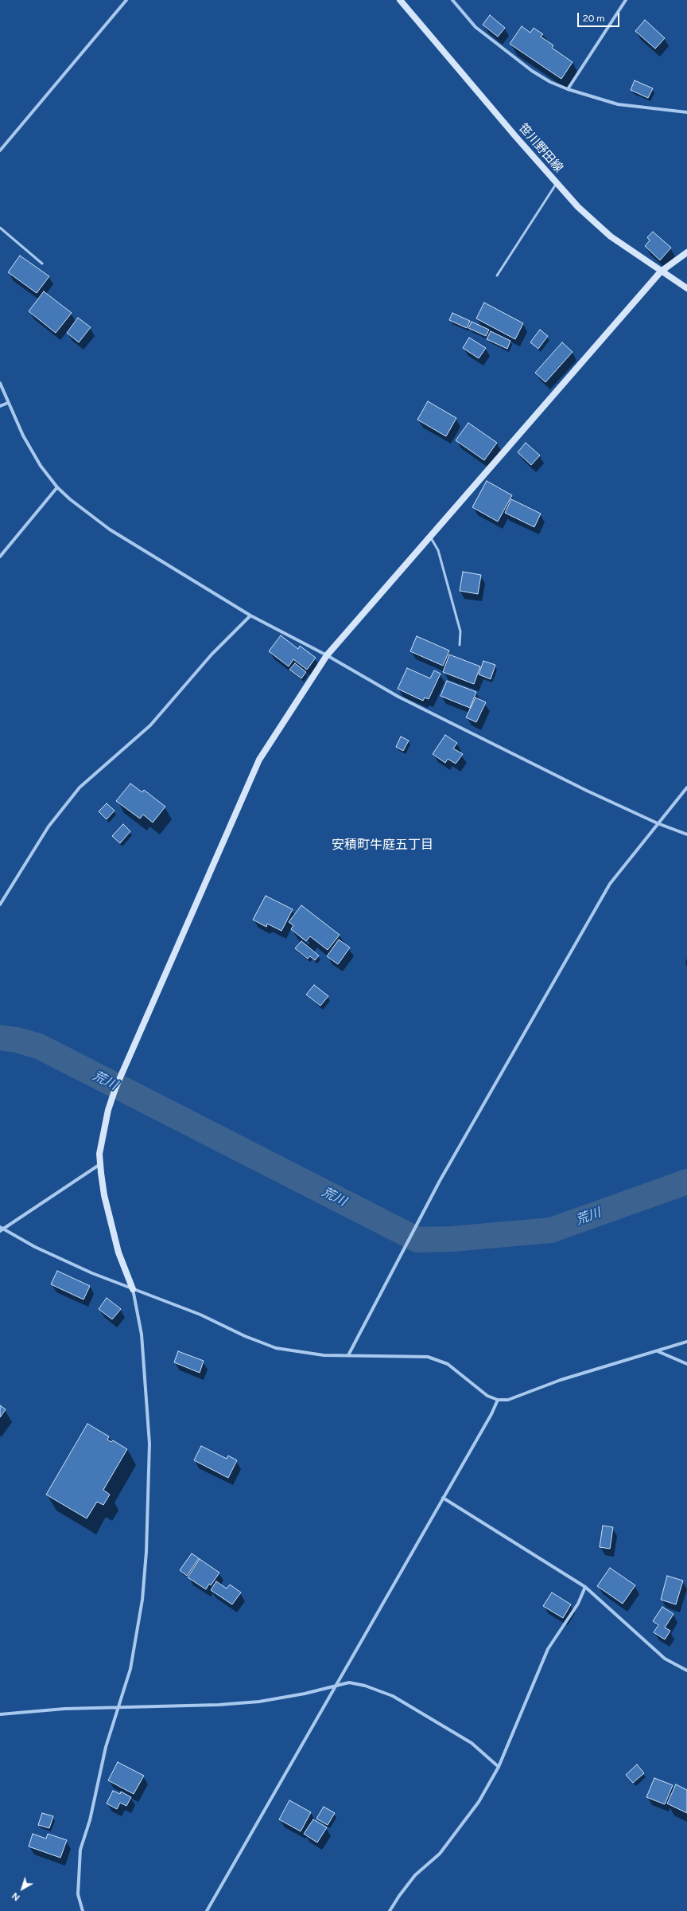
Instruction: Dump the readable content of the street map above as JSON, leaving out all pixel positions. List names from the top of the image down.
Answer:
{
  "streets": {
    "street": ["笹川野田線"]
  },
  "districts": ["安積町牛庭五丁目"],
  "water": ["荒川"],
  "scale_bar": "20 m",
  "north": "bottom left"
}
